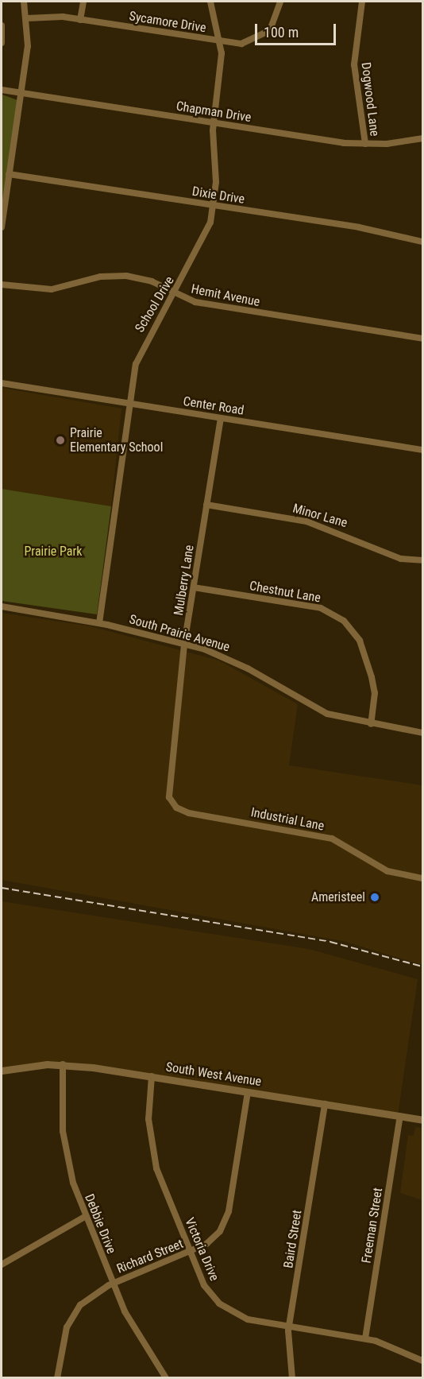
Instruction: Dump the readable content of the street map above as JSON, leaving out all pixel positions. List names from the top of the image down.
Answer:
{
  "streets": {
    "street": [
      "Sycamore Drive",
      "Dogwood Lane",
      "Chapman Drive",
      "Dixie Drive",
      "Hemit Avenue",
      "School Drive",
      "Center Road",
      "Minor Lane",
      "Mulberry Lane",
      "Chestnut Lane",
      "South Prairie Avenue",
      "Industrial Lane",
      "South West Avenue",
      "Debbie Drive",
      "Freeman Street",
      "Baird Street",
      "Victoria Drive",
      "Richard Street"
    ]
  },
  "crossings": [
    ["Sycamore Drive", "School Drive"],
    ["Dogwood Lane", "Chapman Drive"],
    ["Chapman Drive", "School Drive"],
    ["Dixie Drive", "School Drive"],
    ["Hemit Avenue", "School Drive"],
    ["School Drive", "Center Road"],
    ["School Drive", "South Prairie Avenue"],
    ["Center Road", "Mulberry Lane"],
    ["Minor Lane", "Mulberry Lane"],
    ["Mulberry Lane", "Chestnut Lane"],
    ["Mulberry Lane", "South Prairie Avenue"],
    ["Mulberry Lane", "Industrial Lane"],
    ["Chestnut Lane", "South Prairie Avenue"],
    ["South West Avenue", "Debbie Drive"],
    ["South West Avenue", "Freeman Street"],
    ["South West Avenue", "Baird Street"],
    ["South West Avenue", "Victoria Drive"],
    ["South West Avenue", "Richard Street"],
    ["Debbie Drive", "Richard Street"],
    ["Freeman Street", "Victoria Drive"],
    ["Baird Street", "Victoria Drive"],
    ["Victoria Drive", "Richard Street"]
  ],
  "parks": ["Prairie Park"],
  "places": ["Prairie Elementary School", "Ameristeel"],
  "scale_bar": "100 m"
}
